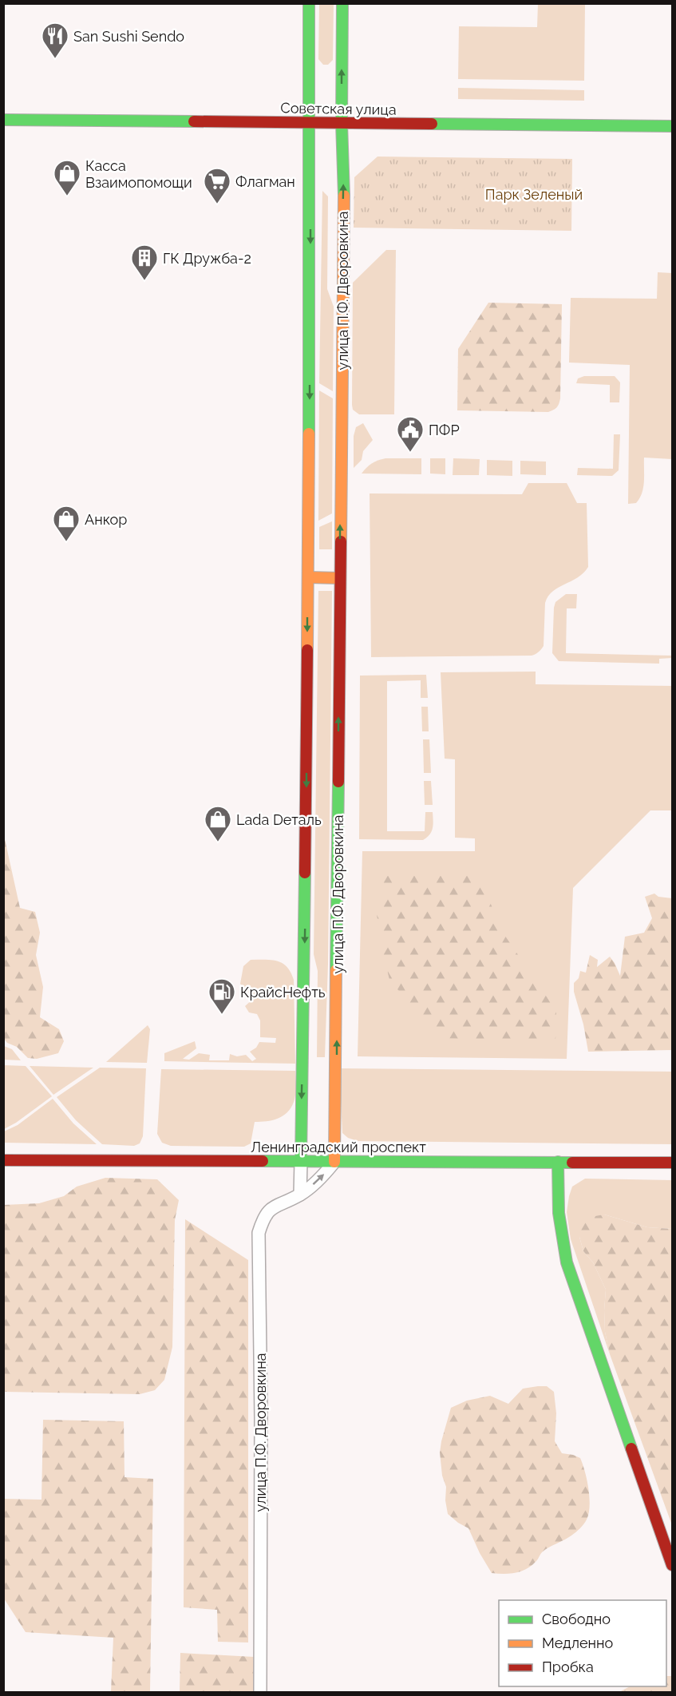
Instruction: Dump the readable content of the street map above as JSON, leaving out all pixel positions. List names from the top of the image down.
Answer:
{
  "streets": {
    "street": ["Советская улица", "улица П.Ф. Дворовкина", "Ленинградский проспект"]
  },
  "crossings": [
    ["Советская улица", "улица П.Ф. Дворовкина"],
    ["улица П.Ф. Дворовкина", "Ленинградский проспект"]
  ],
  "parks": ["Парк Зеленый"],
  "places": {
    "restaurant": ["San Sushi Sendo"],
    "shop": ["Касса Взаимопомощи", "Анкор", "Lada Dеталь"],
    "supermarket": ["Флагман"],
    "building": ["ГК Дружба-2"],
    "public building": ["ПФР"],
    "fuel station": ["КрайсНефть"]
  },
  "legend": ["Свободно", "Медленно", "Пробка"]
}
